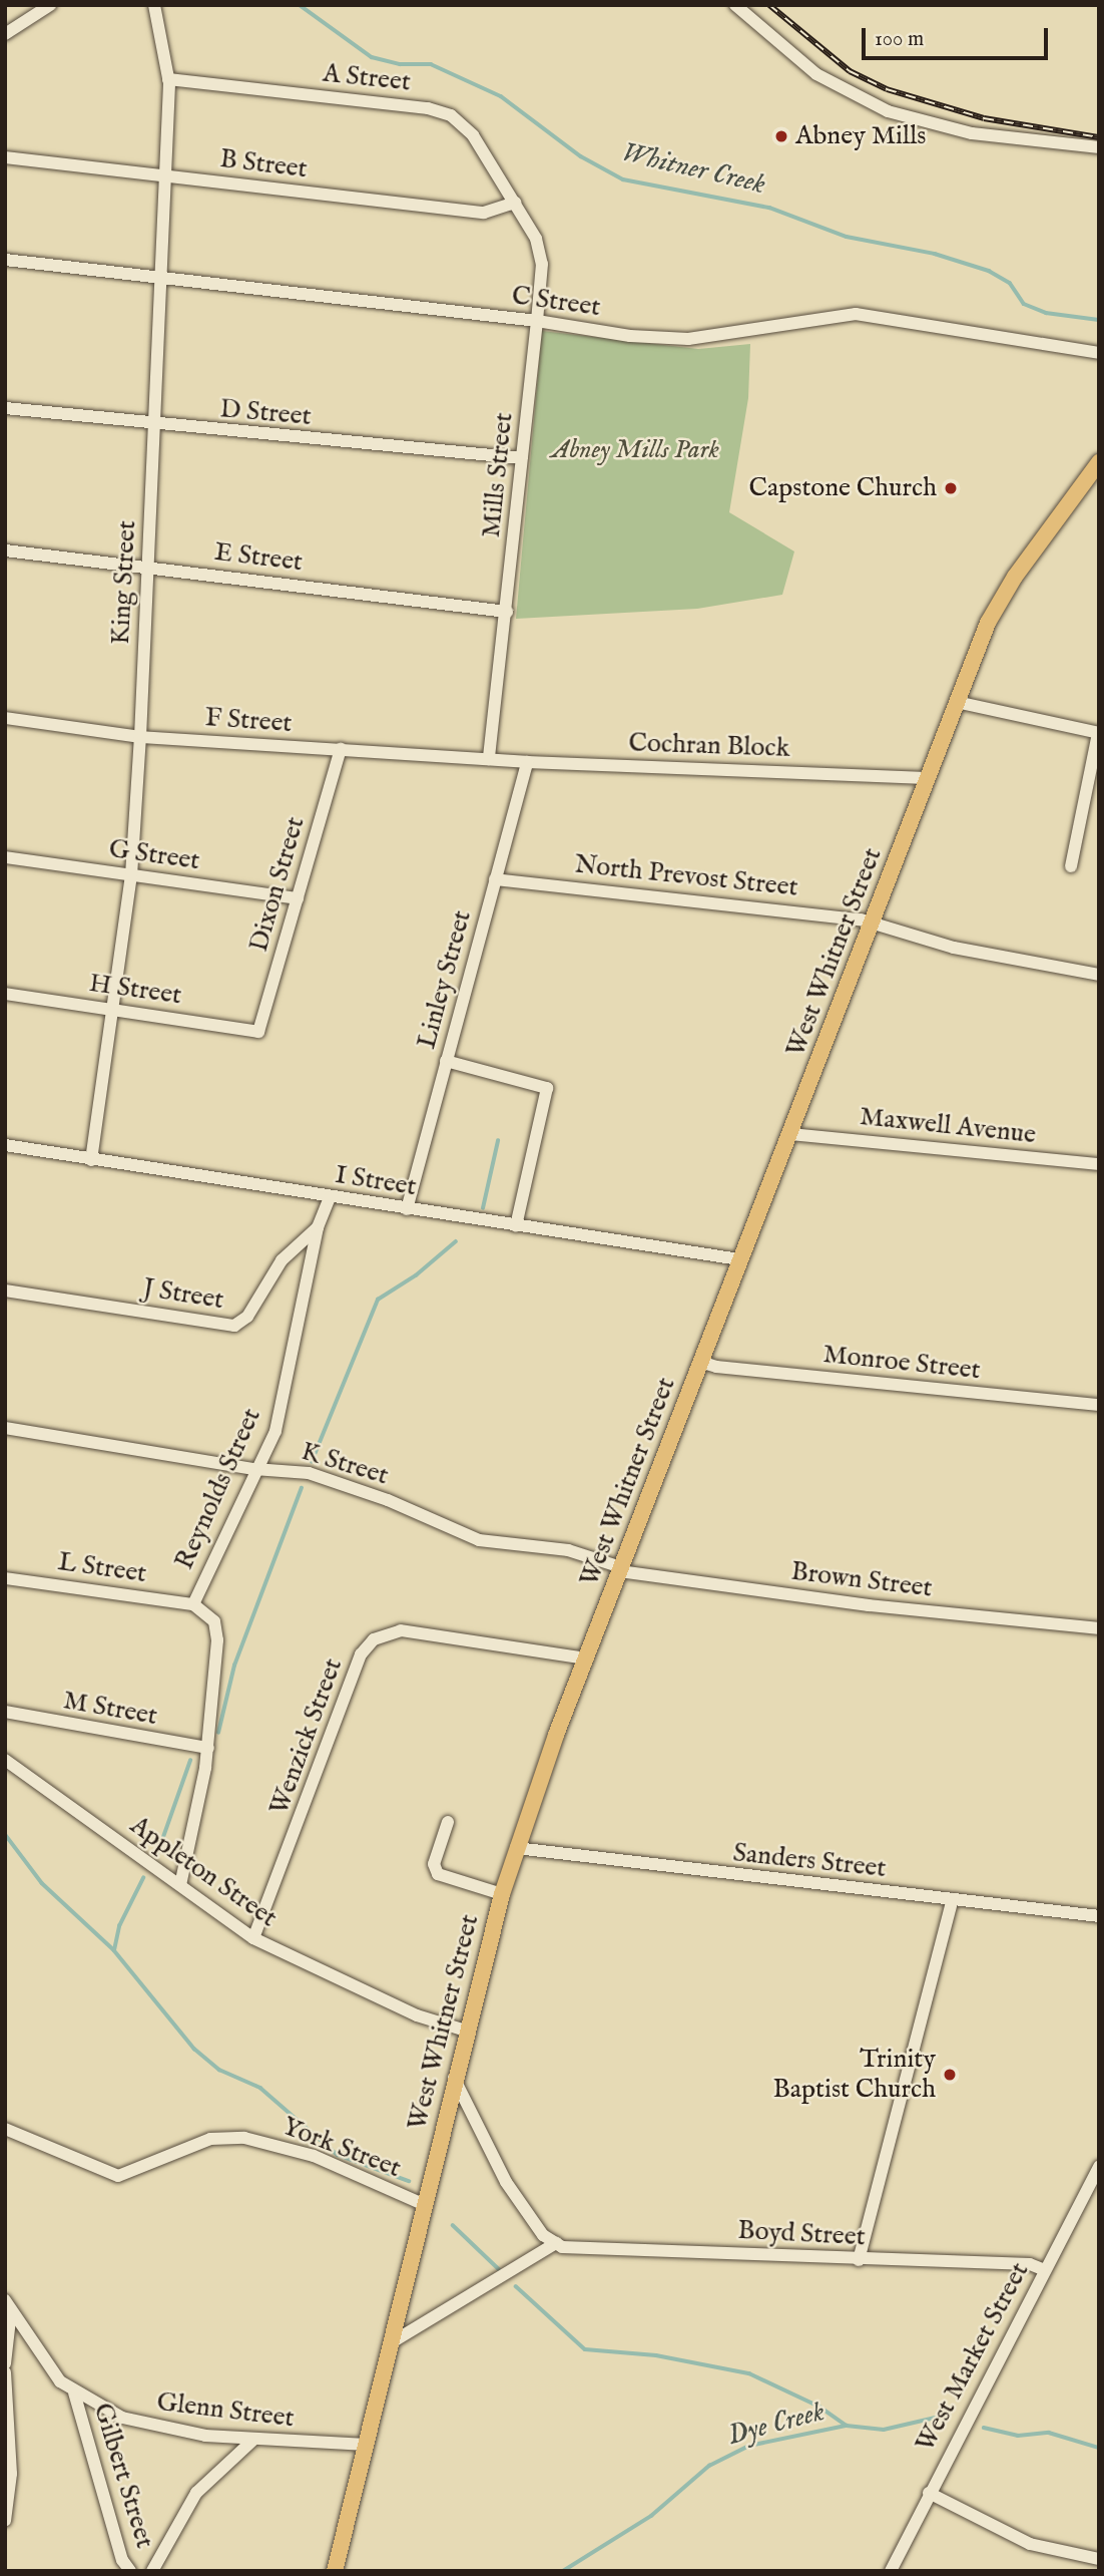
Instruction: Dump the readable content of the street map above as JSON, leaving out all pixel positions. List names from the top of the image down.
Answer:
{
  "streets": {
    "main road": ["West Whitner Street"],
    "street": [
      "A Street",
      "B Street",
      "C Street",
      "D Street",
      "Mills Street",
      "E Street",
      "King Street",
      "F Street",
      "Cochran Block",
      "G Street",
      "North Prevost Street",
      "Dixon Street",
      "Linley Street",
      "H Street",
      "Maxwell Avenue",
      "I Street",
      "J Street",
      "Monroe Street",
      "K Street",
      "Reynolds Street",
      "L Street",
      "Brown Street",
      "M Street",
      "Wenzick Street",
      "Sanders Street",
      "Appleton Street",
      "York Street",
      "Boyd Street",
      "West Market Street",
      "Glenn Street",
      "Gilbert Street"
    ]
  },
  "crossings": [
    ["A Street", "B Street"],
    ["A Street", "Mills Street"],
    ["A Street", "King Street"],
    ["B Street", "Mills Street"],
    ["B Street", "King Street"],
    ["C Street", "Mills Street"],
    ["C Street", "King Street"],
    ["D Street", "Mills Street"],
    ["D Street", "King Street"],
    ["Mills Street", "E Street"],
    ["Mills Street", "F Street"],
    ["Mills Street", "Cochran Block"],
    ["E Street", "King Street"],
    ["King Street", "F Street"],
    ["King Street", "G Street"],
    ["King Street", "H Street"],
    ["King Street", "I Street"],
    ["F Street", "Cochran Block"],
    ["F Street", "Dixon Street"],
    ["Cochran Block", "West Whitner Street"],
    ["Cochran Block", "Linley Street"],
    ["G Street", "Dixon Street"],
    ["North Prevost Street", "West Whitner Street"],
    ["North Prevost Street", "Linley Street"],
    ["Dixon Street", "H Street"],
    ["West Whitner Street", "Maxwell Avenue"],
    ["West Whitner Street", "I Street"],
    ["West Whitner Street", "Monroe Street"],
    ["West Whitner Street", "K Street"],
    ["West Whitner Street", "Brown Street"],
    ["West Whitner Street", "Wenzick Street"],
    ["West Whitner Street", "Sanders Street"],
    ["West Whitner Street", "Appleton Street"],
    ["West Whitner Street", "York Street"],
    ["West Whitner Street", "Glenn Street"],
    ["Linley Street", "I Street"],
    ["I Street", "J Street"],
    ["J Street", "Reynolds Street"],
    ["K Street", "Reynolds Street"],
    ["K Street", "Brown Street"],
    ["Reynolds Street", "L Street"],
    ["Reynolds Street", "M Street"],
    ["Reynolds Street", "Appleton Street"],
    ["Wenzick Street", "Appleton Street"],
    ["Boyd Street", "West Market Street"],
    ["Glenn Street", "Gilbert Street"]
  ],
  "water": ["Whitner Creek", "Dye Creek"],
  "parks": ["Abney Mills Park"],
  "places": ["Abney Mills", "Capstone Church", "Trinity Baptist Church"],
  "scale_bar": "100 m"
}
